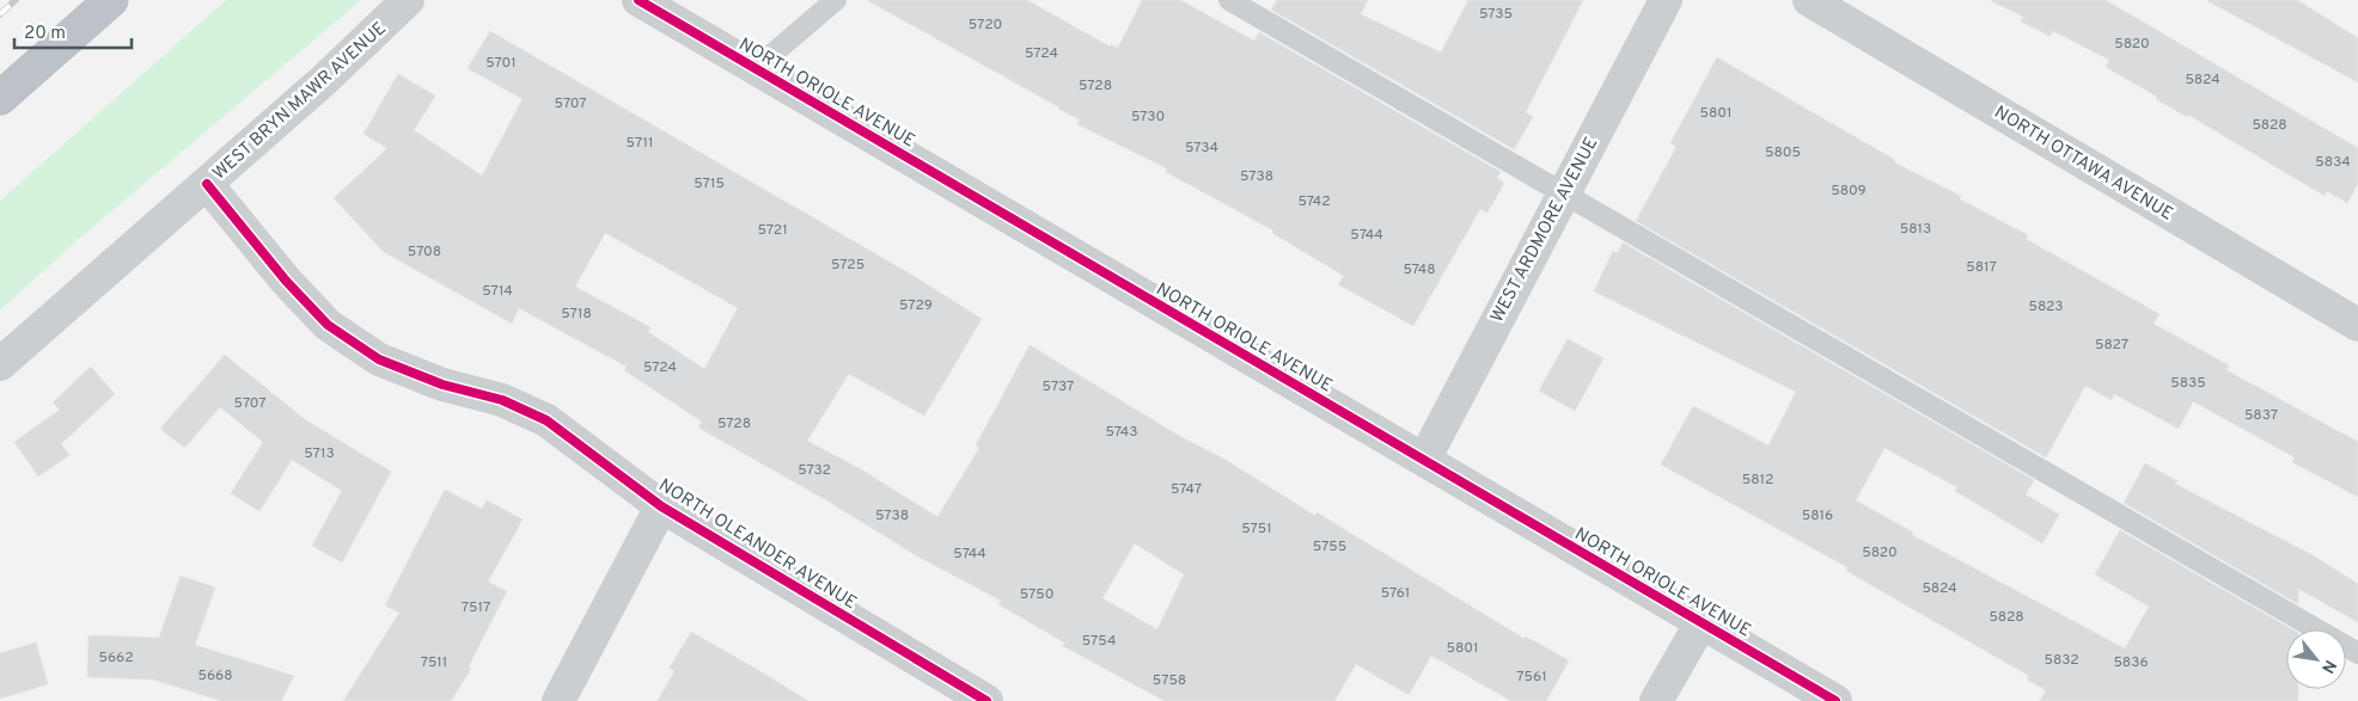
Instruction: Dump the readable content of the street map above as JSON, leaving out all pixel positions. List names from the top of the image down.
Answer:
{
  "streets": {
    "street": [
      "NORTH ORIOLE AVENUE",
      "WEST BRYN MAWR AVENUE",
      "NORTH OTTAWA AVENUE",
      "WEST ARDMORE AVENUE",
      "NORTH OLEANDER AVENUE"
    ]
  },
  "crossings": [
    ["NORTH ORIOLE AVENUE", "WEST ARDMORE AVENUE"],
    ["WEST BRYN MAWR AVENUE", "NORTH OLEANDER AVENUE"]
  ],
  "house_numbers": [
    "5735",
    "5720",
    "5820",
    "5724",
    "5701",
    "5824",
    "5728",
    "5707",
    "5801",
    "5730",
    "5828",
    "5711",
    "5734",
    "5805",
    "5834",
    "5738",
    "5715",
    "5809",
    "5742",
    "5813",
    "5721",
    "5744",
    "5708",
    "5725",
    "5817",
    "5748",
    "5714",
    "5729",
    "5823",
    "5718",
    "5827",
    "5724",
    "5835",
    "5737",
    "5707",
    "5837",
    "5728",
    "5743",
    "5713",
    "5732",
    "5812",
    "5747",
    "5738",
    "5816",
    "5751",
    "5755",
    "5820",
    "5744",
    "5824",
    "5761",
    "5750",
    "7517",
    "5828",
    "5754",
    "5801",
    "5662",
    "5832",
    "7511",
    "5836",
    "5668",
    "7561",
    "5758"
  ],
  "scale_bar": "20 m",
  "north": "bottom right"
}
